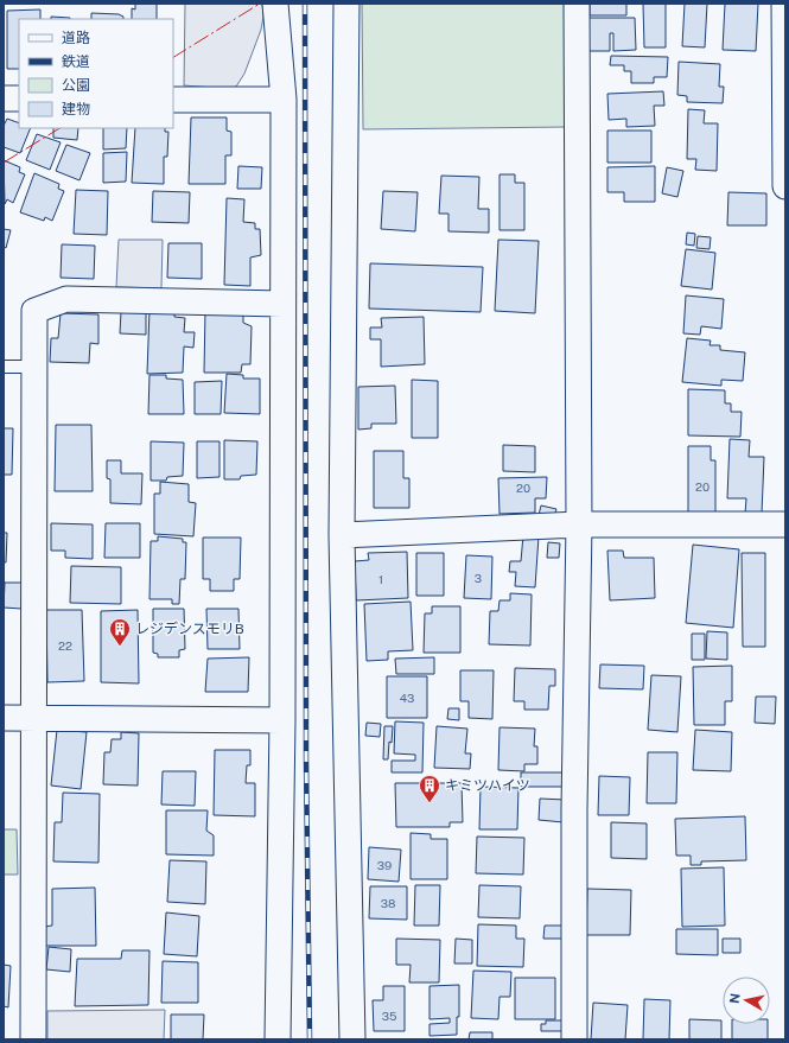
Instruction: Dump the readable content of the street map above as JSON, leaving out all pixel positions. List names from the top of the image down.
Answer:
{
  "places": {
    "building": ["レジデンスモリB", "キミツハイツ"]
  },
  "house_numbers": [
    "20",
    "20",
    "3",
    "1",
    "22",
    "43",
    "39",
    "38",
    "35"
  ],
  "legend": [
    "道路",
    "鉄道",
    "公園",
    "建物"
  ],
  "north": "left"
}
